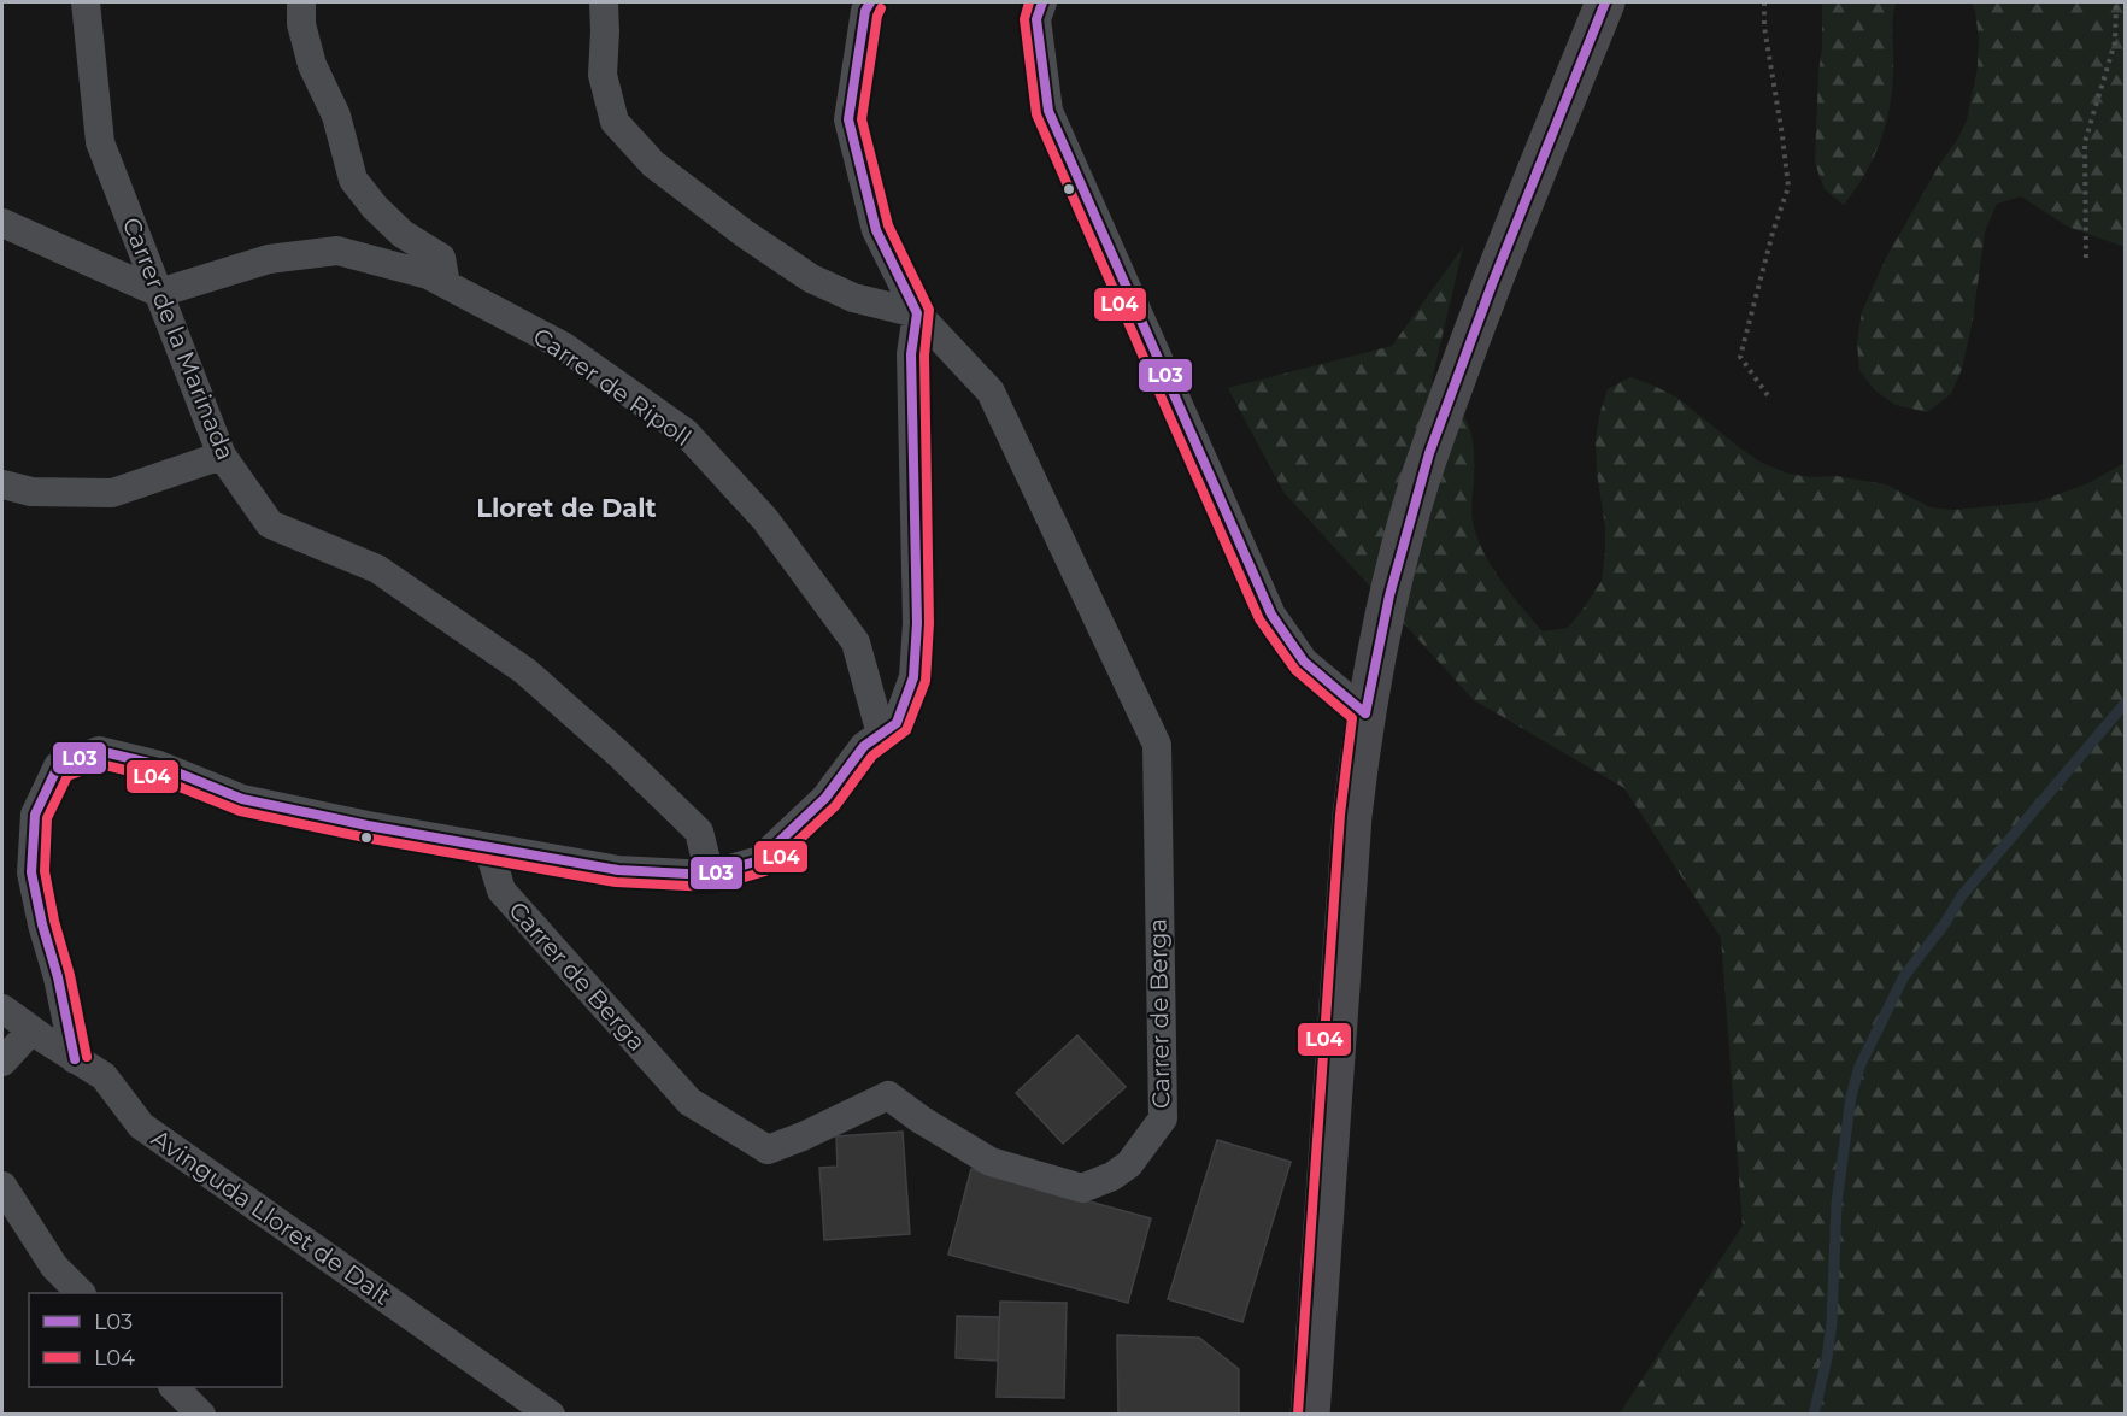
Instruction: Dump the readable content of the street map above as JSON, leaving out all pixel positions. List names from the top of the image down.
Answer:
{
  "streets": {
    "street": [
      "Carrer de la Marinada",
      "Carrer de Ripoll",
      "Carrer de Berga",
      "Avinguda Lloret de Dalt"
    ]
  },
  "crossings": [
    ["Carrer de la Marinada", "Carrer de Ripoll"]
  ],
  "districts": ["Lloret de Dalt"],
  "lines": ["transit line L03", "transit line L04"],
  "legend": ["L03", "L04"]
}
